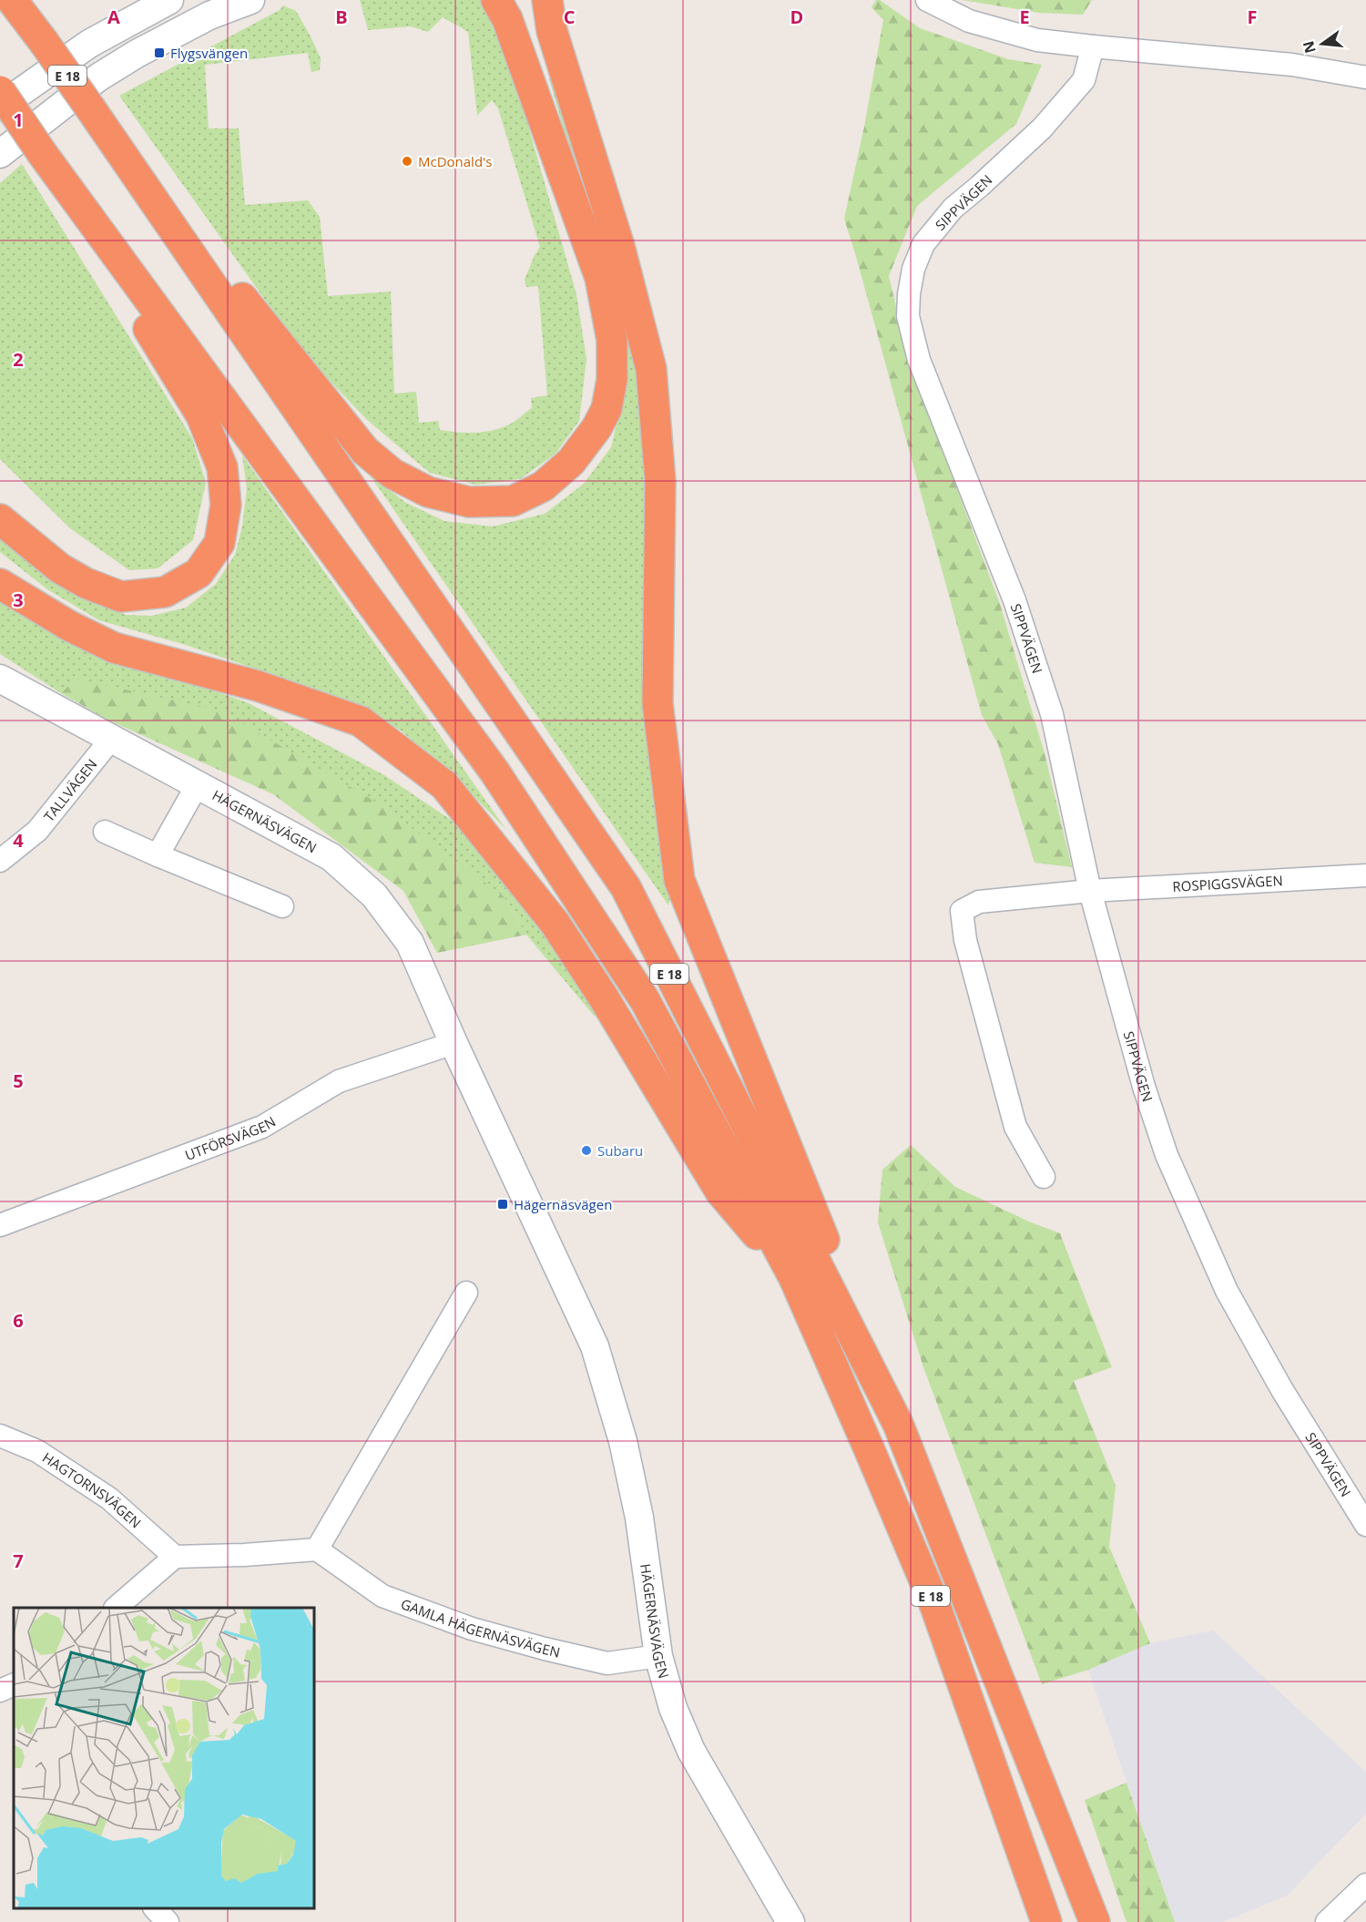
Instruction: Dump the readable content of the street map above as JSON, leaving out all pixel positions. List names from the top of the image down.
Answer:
{
  "streets": {
    "highway": ["E 18"],
    "street": [
      "SIPPVÄGEN",
      "TALLVÄGEN",
      "HÄGERNÄSVÄGEN",
      "ROSPIGGSVÄGEN",
      "UTFÖRSVÄGEN",
      "HAGTORNSVÄGEN",
      "GAMLA HÄGERNÄSVÄGEN"
    ]
  },
  "crossings": [
    ["SIPPVÄGEN", "ROSPIGGSVÄGEN"],
    ["TALLVÄGEN", "HÄGERNÄSVÄGEN"],
    ["HÄGERNÄSVÄGEN", "UTFÖRSVÄGEN"],
    ["HÄGERNÄSVÄGEN", "GAMLA HÄGERNÄSVÄGEN"]
  ],
  "places": {
    "transit": ["Flygsvängen", "Hägernäsvägen"],
    "other": ["McDonald's", "Subaru"]
  },
  "north": "left",
  "grid": {
    "columns": [
      "A",
      "B",
      "C",
      "D",
      "E",
      "F"
    ],
    "rows": [
      "1",
      "2",
      "3",
      "4",
      "5",
      "6",
      "7"
    ]
  }
}
